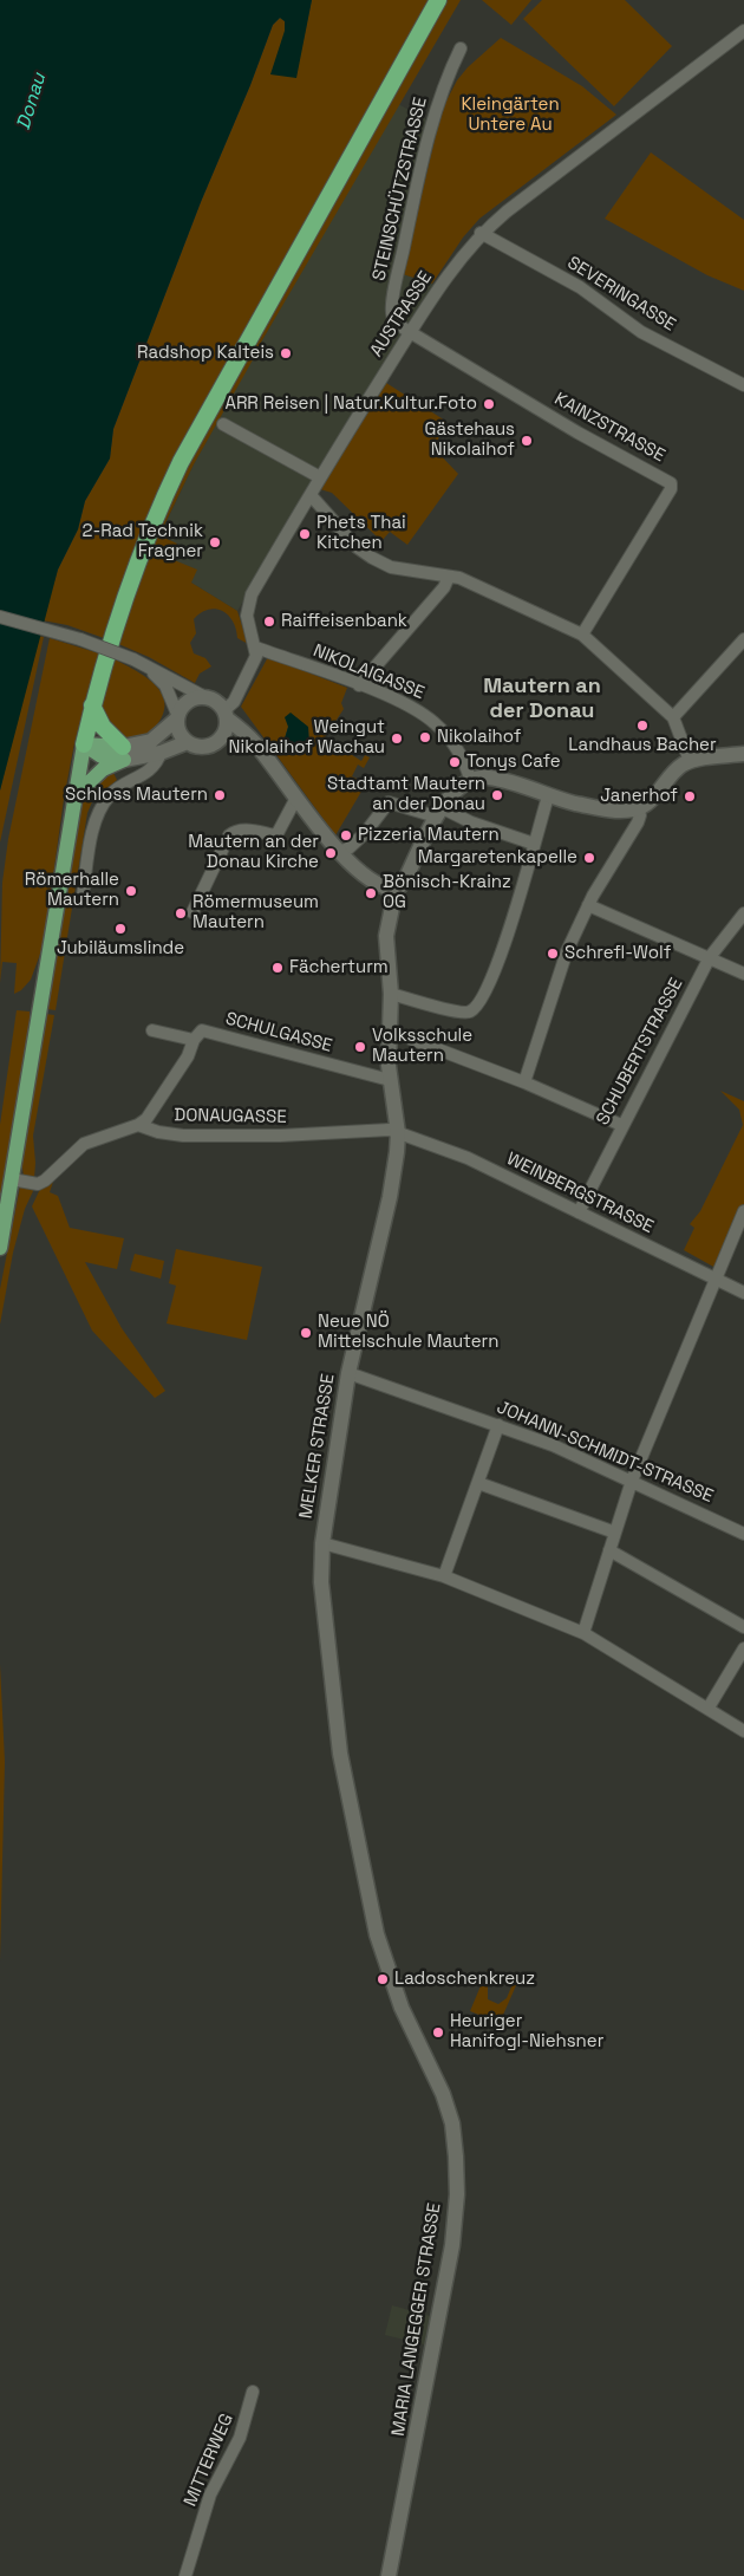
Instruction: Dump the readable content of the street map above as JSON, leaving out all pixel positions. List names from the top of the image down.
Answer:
{
  "streets": {
    "street": [
      "STEINSCHÜTZSTRASSE",
      "SEVERINGASSE",
      "AUSTRASSE",
      "KAINZSTRASSE",
      "NIKOLAIGASSE",
      "SCHULGASSE",
      "SCHUBERTSTRASSE",
      "DONAUGASSE",
      "WEINBERGSTRASSE",
      "MELKER STRASSE",
      "JOHANN-SCHMIDT-STRASSE",
      "MARIA LANGEGGER STRASSE",
      "MITTERWEG"
    ]
  },
  "crossings": [
    ["STEINSCHÜTZSTRASSE", "AUSTRASSE"],
    ["STEINSCHÜTZSTRASSE", "KAINZSTRASSE"],
    ["SEVERINGASSE", "AUSTRASSE"],
    ["AUSTRASSE", "KAINZSTRASSE"],
    ["AUSTRASSE", "NIKOLAIGASSE"],
    ["SCHULGASSE", "MELKER STRASSE"],
    ["SCHUBERTSTRASSE", "WEINBERGSTRASSE"],
    ["DONAUGASSE", "WEINBERGSTRASSE"],
    ["DONAUGASSE", "MELKER STRASSE"],
    ["WEINBERGSTRASSE", "MELKER STRASSE"],
    ["MELKER STRASSE", "JOHANN-SCHMIDT-STRASSE"],
    ["MELKER STRASSE", "MARIA LANGEGGER STRASSE"]
  ],
  "districts": ["Mautern an der Donau"],
  "water": ["Donau"],
  "parks": ["Kleingärten Untere Au"],
  "places": [
    "Radshop Kalteis",
    "ARR Reisen | Natur.Kultur.Foto",
    "Gästehaus Nikolaihof",
    "Phets Thai Kitchen",
    "2-Rad Technik Fragner",
    "Raiffeisenbank",
    "Landhaus Bacher",
    "Nikolaihof",
    "Weingut Nikolaihof Wachau",
    "Tonys Cafe",
    "Schloss Mautern",
    "Stadtamt Mautern an der Donau",
    "Janerhof",
    "Pizzeria Mautern",
    "Mautern an der Donau Kirche",
    "Margaretenkapelle",
    "Römerhalle Mautern",
    "Bönisch-Krainz OG",
    "Römermuseum Mautern",
    "Jubiläumslinde",
    "Schrefl-Wolf",
    "Fächerturm",
    "Volksschule Mautern",
    "Neue NÖ Mittelschule Mautern",
    "Ladoschenkreuz",
    "Heuriger Hanifogl-Niehsner"
  ]
}
